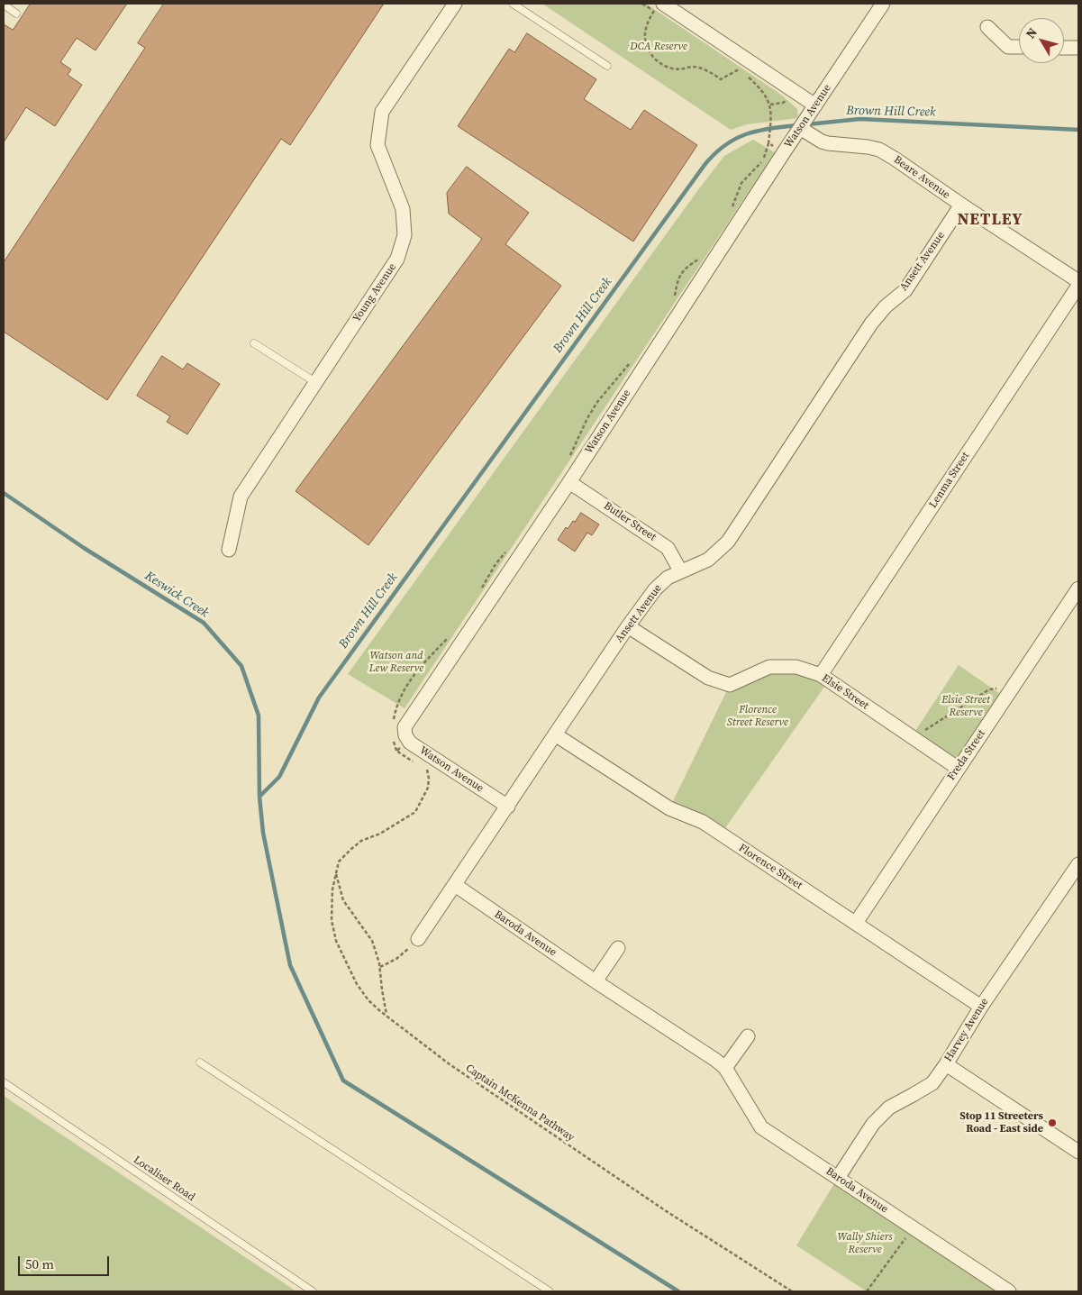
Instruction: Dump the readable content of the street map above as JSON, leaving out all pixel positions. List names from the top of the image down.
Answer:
{
  "streets": {
    "street": [
      "Watson Avenue",
      "Beare Avenue",
      "Ansett Avenue",
      "Young Avenue",
      "Lenma Street",
      "Butler Street",
      "Elsie Street",
      "Freda Street",
      "Florence Street",
      "Baroda Avenue",
      "Harvey Avenue"
    ],
    "lane": ["Localiser Road"],
    "path": ["Captain McKenna Pathway"]
  },
  "crossings": [
    ["Watson Avenue", "Beare Avenue"],
    ["Watson Avenue", "Ansett Avenue"],
    ["Watson Avenue", "Butler Street"],
    ["Beare Avenue", "Ansett Avenue"],
    ["Ansett Avenue", "Butler Street"],
    ["Ansett Avenue", "Elsie Street"],
    ["Ansett Avenue", "Florence Street"],
    ["Ansett Avenue", "Baroda Avenue"],
    ["Lenma Street", "Elsie Street"],
    ["Elsie Street", "Freda Street"],
    ["Freda Street", "Florence Street"],
    ["Florence Street", "Harvey Avenue"],
    ["Baroda Avenue", "Harvey Avenue"]
  ],
  "districts": ["NETLEY"],
  "water": ["Brown Hill Creek", "Keswick Creek"],
  "parks": [
    "DCA Reserve",
    "Watson and Lew Reserve",
    "Elsie Street Reserve",
    "Florence Street Reserve",
    "Wally Shiers Reserve"
  ],
  "places": ["Stop 11 Streeters Road - East side"],
  "scale_bar": "50 m",
  "north": "top left"
}
